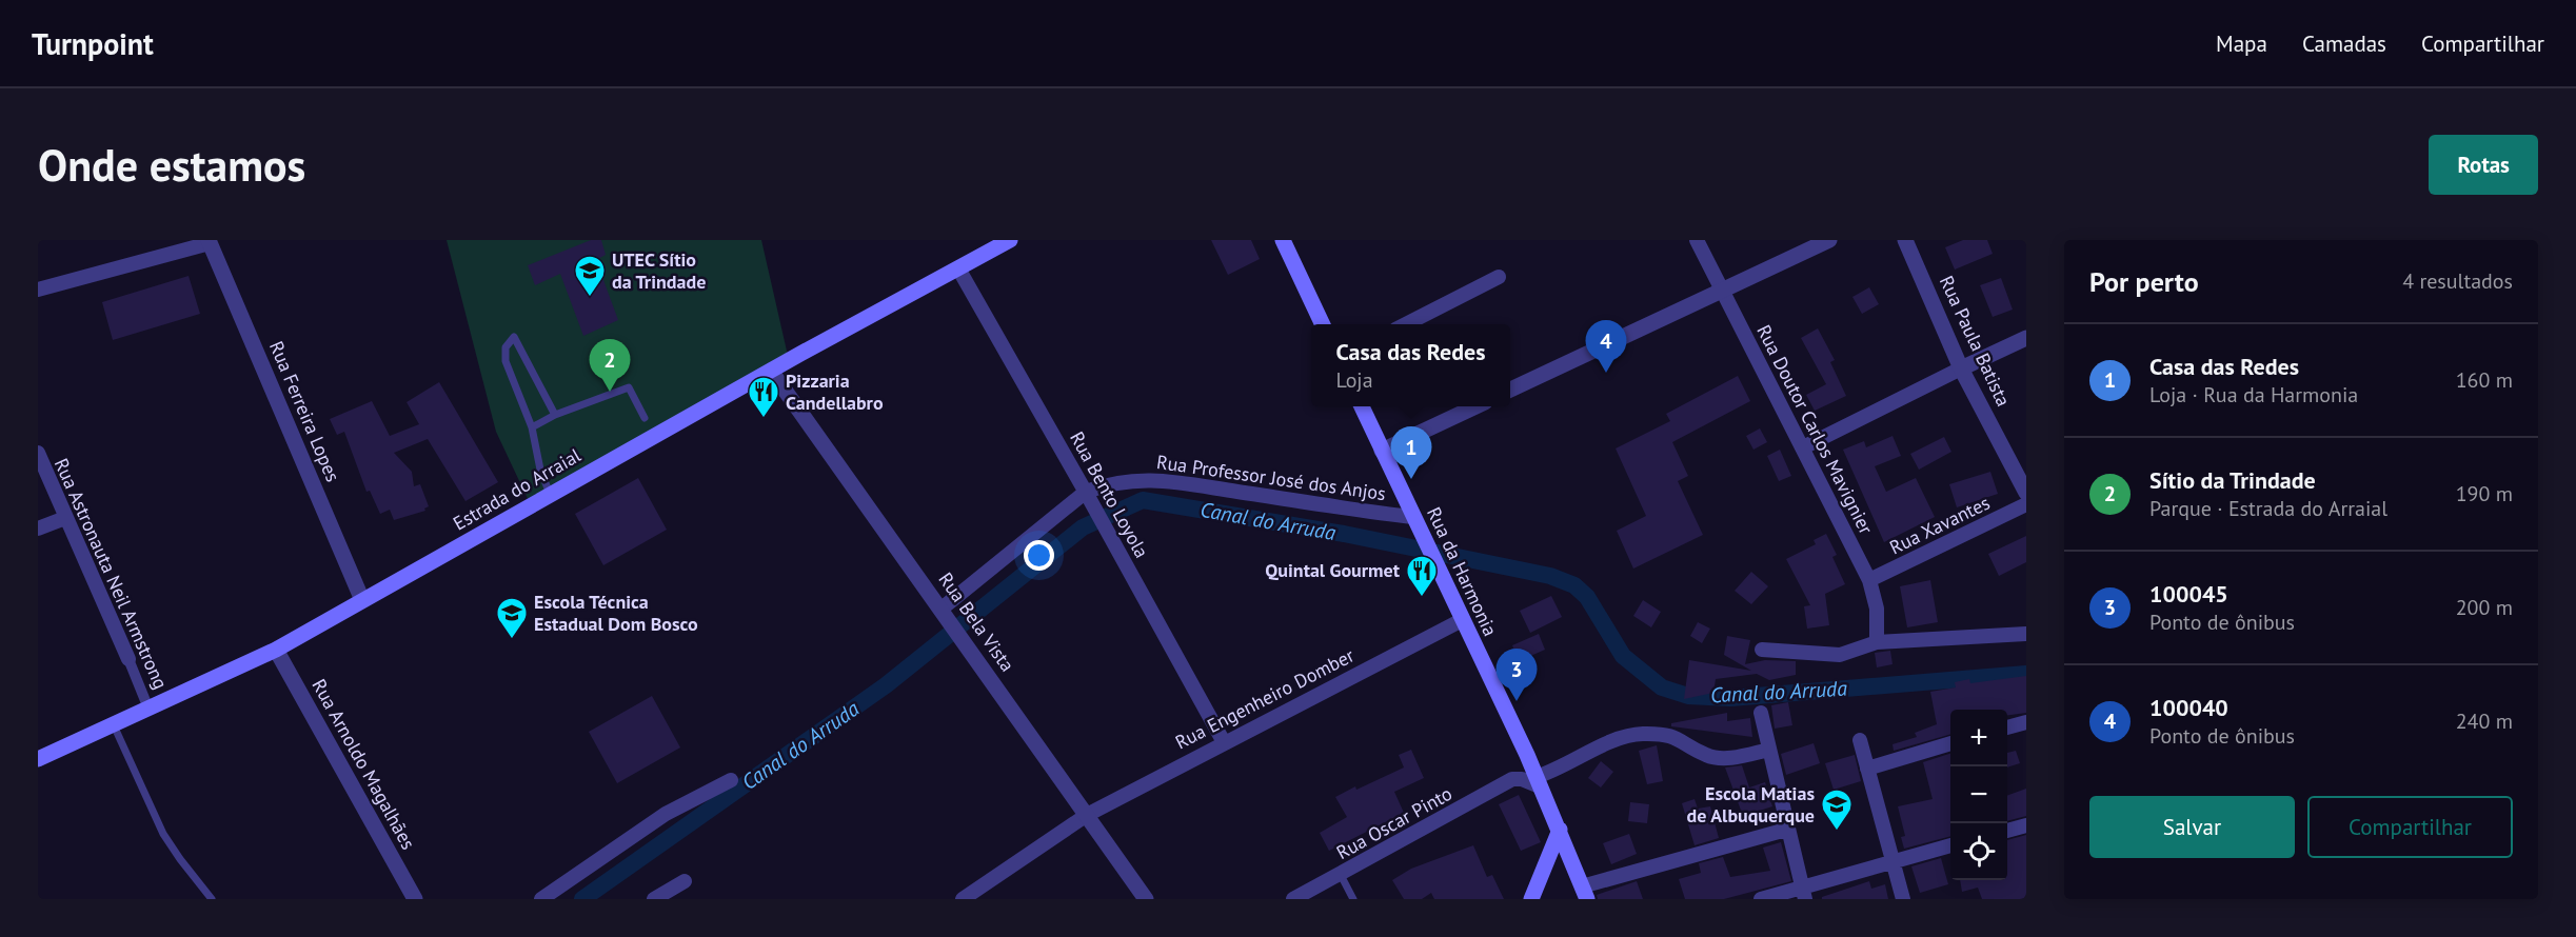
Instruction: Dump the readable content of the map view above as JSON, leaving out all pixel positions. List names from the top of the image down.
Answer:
{
  "streets": {
    "main road": ["Estrada do Arraial", "Rua da Harmonia"],
    "street": [
      "Rua Paula Batista",
      "Rua Ferreira Lopes",
      "Rua Doutor Carlos Mavignier",
      "Rua Professor José dos Anjos",
      "Rua Bento Loyola",
      "Rua Xavantes",
      "Rua Astronauta Neil Armstrong",
      "Rua Bela Vista",
      "Rua Engenheiro Domber",
      "Rua Arnoldo Magalhães",
      "Rua Oscar Pinto"
    ]
  },
  "crossings": [
    ["Rua Ferreira Lopes", "Estrada do Arraial"],
    ["Rua Doutor Carlos Mavignier", "Rua Xavantes"],
    ["Rua Professor José dos Anjos", "Rua Bento Loyola"],
    ["Rua Professor José dos Anjos", "Rua da Harmonia"],
    ["Rua Professor José dos Anjos", "Rua Bela Vista"],
    ["Estrada do Arraial", "Rua Bento Loyola"],
    ["Estrada do Arraial", "Rua Astronauta Neil Armstrong"],
    ["Estrada do Arraial", "Rua Bela Vista"],
    ["Estrada do Arraial", "Rua Arnoldo Magalhães"],
    ["Rua Bento Loyola", "Rua Engenheiro Domber"],
    ["Rua da Harmonia", "Rua Engenheiro Domber"],
    ["Rua Bela Vista", "Rua Engenheiro Domber"]
  ],
  "water": ["Canal do Arruda"],
  "places": {
    "school or university": ["UTEC Sítio da Trindade", "Escola Técnica Estadual Dom Bosco", "Escola Matias de Albuquerque"],
    "restaurant": ["Pizzaria Candellabro", "Quintal Gourmet"]
  },
  "page": {
    "header": "Turnpoint",
    "nav": ["Mapa", "Camadas", "Compartilhar"],
    "buttons": [
      "Rotas",
      ["Salvar", "Compartilhar"]
    ],
    "title": "Onde estamos",
    "heading": ["Por perto", "4 resultados"],
    "pins": [
      "4",
      "2",
      "1",
      "3"
    ],
    "list": [
      {
        "mark": "1",
        "name": "Casa das Redes",
        "note": "Loja · Rua da Harmonia",
        "value": "160 m"
      },
      {
        "mark": "2",
        "name": "Sítio da Trindade",
        "note": "Parque · Estrada do Arraial",
        "value": "190 m"
      },
      {
        "mark": "3",
        "name": "100045",
        "note": "Ponto de ônibus",
        "value": "200 m"
      },
      {
        "mark": "4",
        "name": "100040",
        "note": "Ponto de ônibus",
        "value": "240 m"
      }
    ],
    "popup": ["Casa das Redes", "Loja"],
    "map_buttons": ["+", "−"]
  }
}
